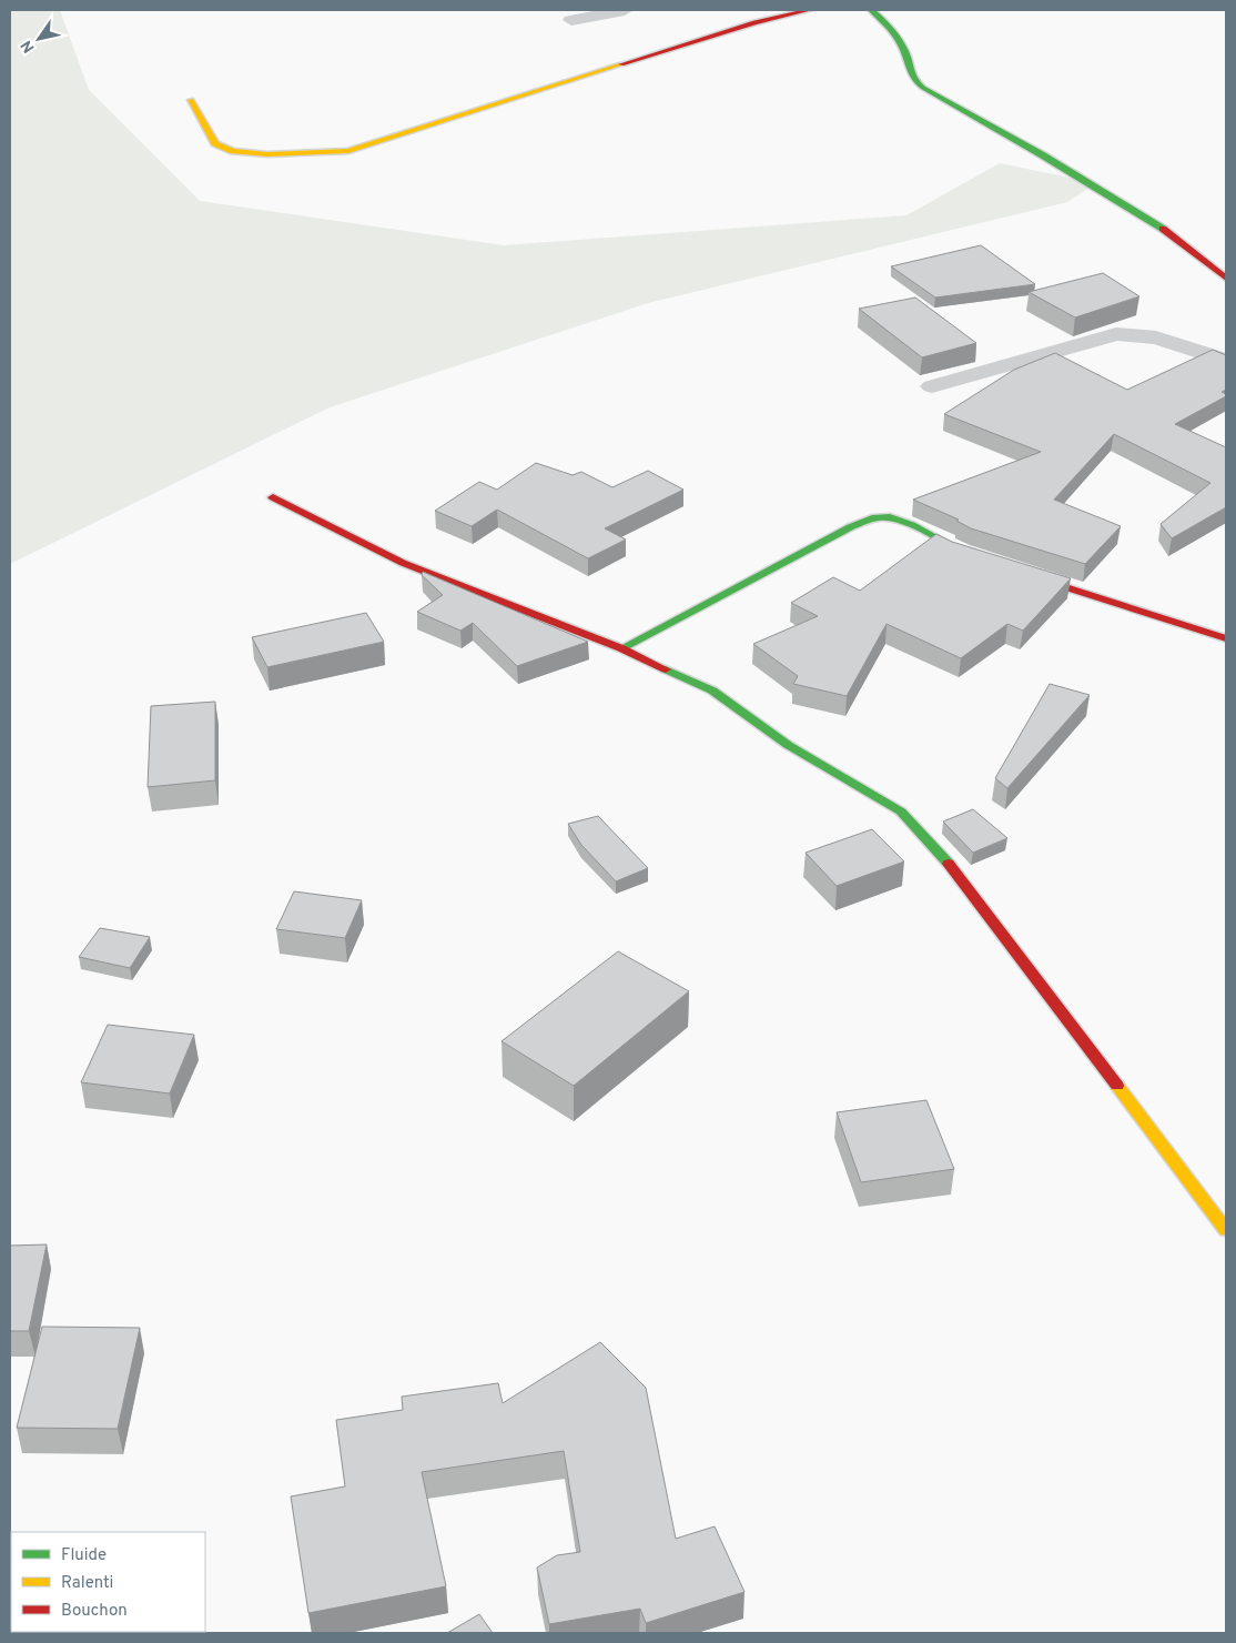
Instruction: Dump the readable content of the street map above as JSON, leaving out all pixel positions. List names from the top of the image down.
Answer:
{
  "legend": ["Fluide", "Ralenti", "Bouchon"],
  "north": "bottom left"
}
